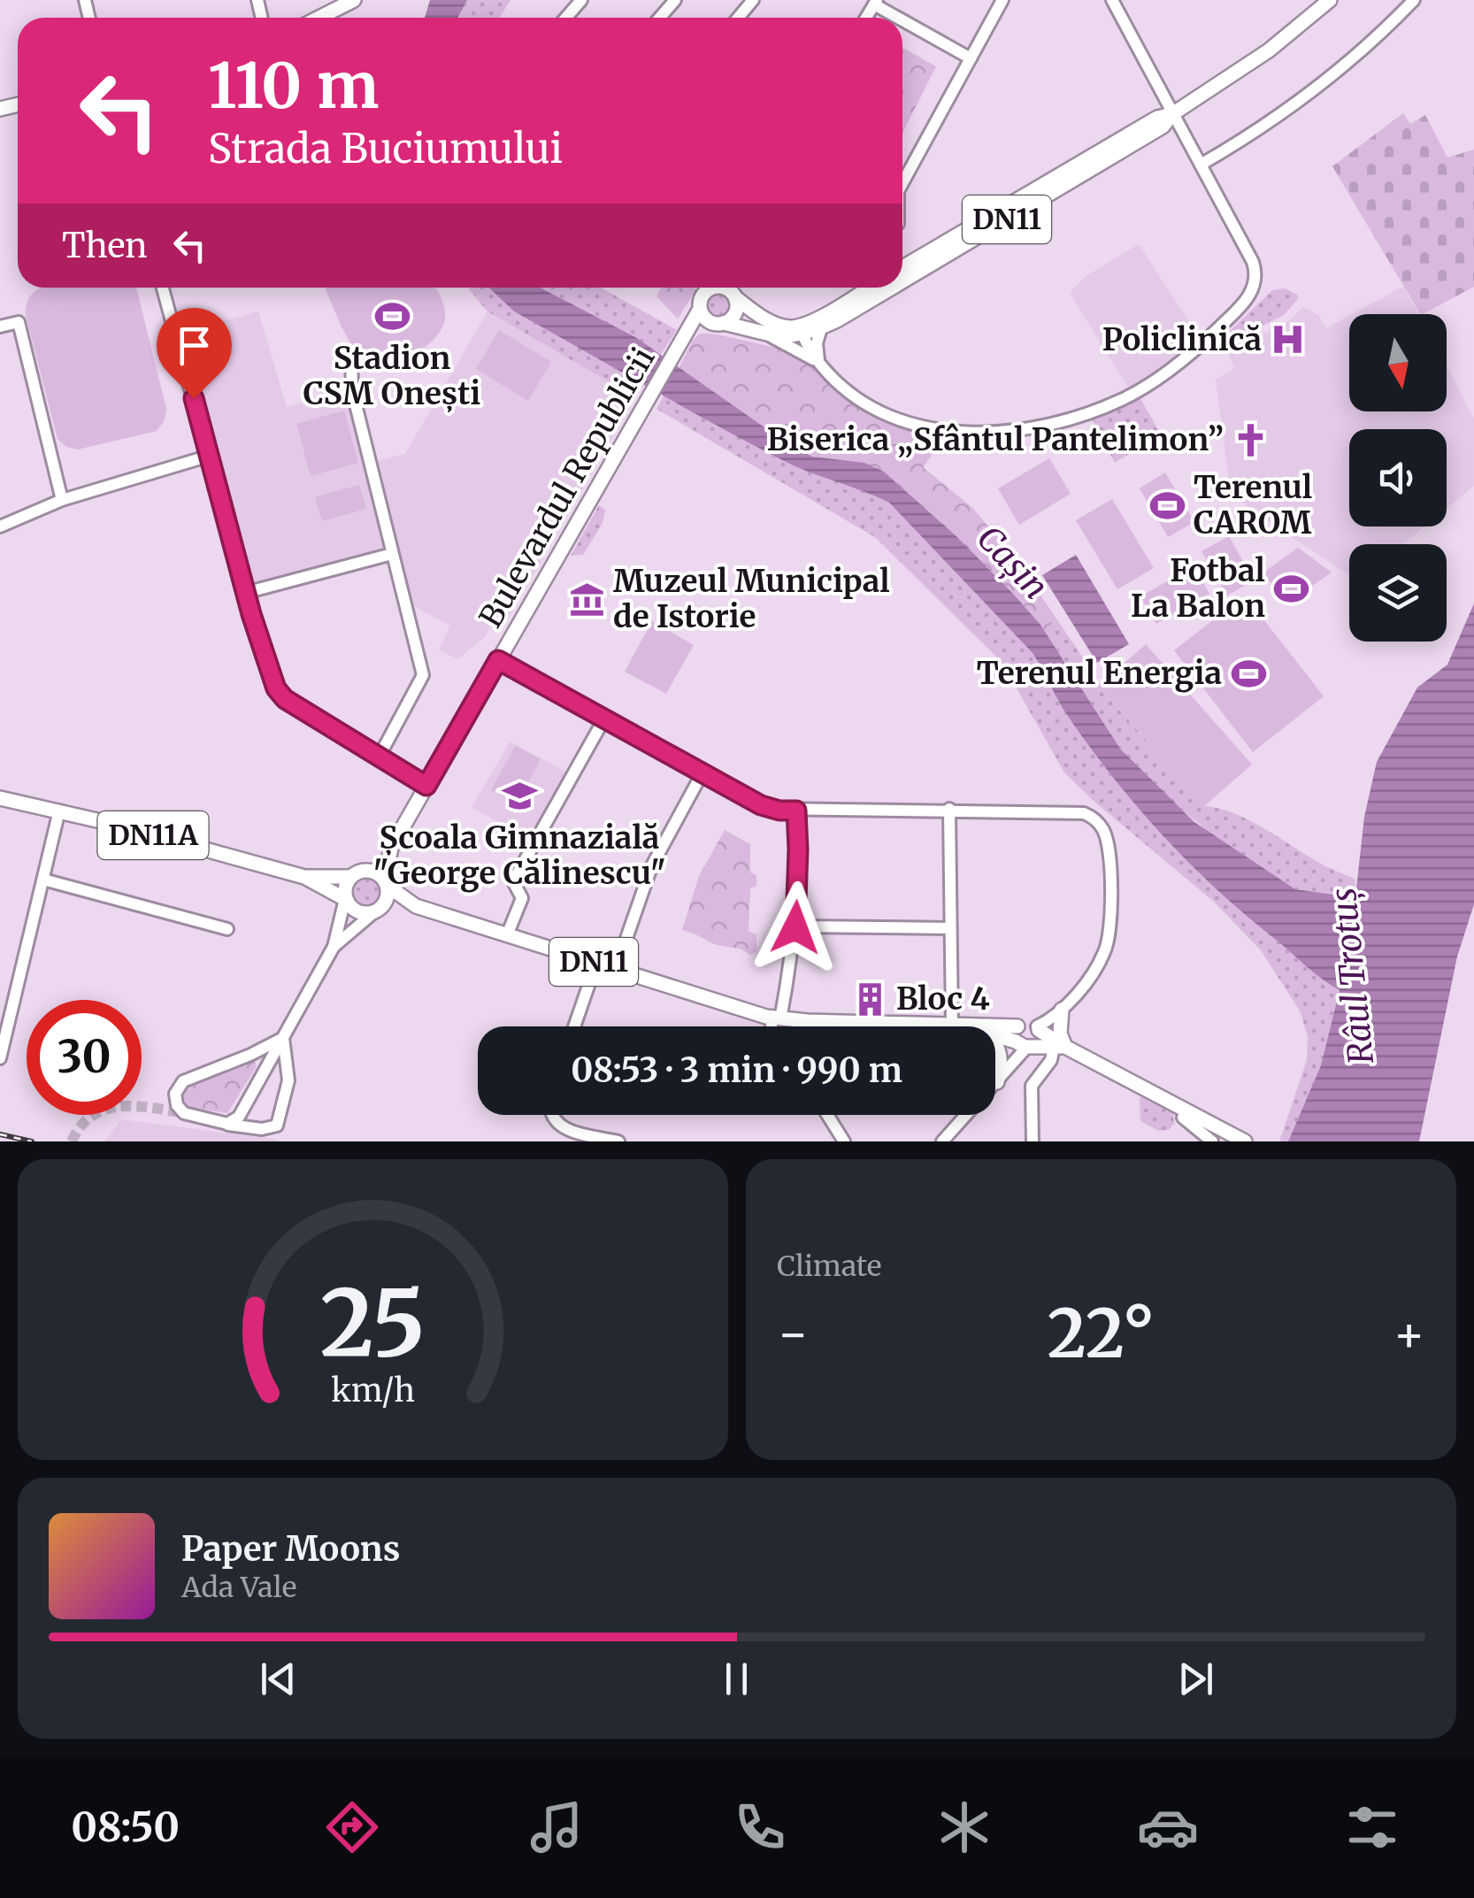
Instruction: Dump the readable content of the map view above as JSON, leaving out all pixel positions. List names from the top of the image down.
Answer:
{
  "streets": {
    "main road": ["DN11", "Bulevardul Republicii", "DN11A"]
  },
  "crossings": [
    ["DN11", "Bulevardul Republicii"],
    ["DN11", "DN11A"]
  ],
  "water": ["Cașin", "Râul Trotuș"],
  "places": {
    "sports": [
      "Stadion CSM Onești",
      "Terenul CAROM",
      "Fotbal La Balon",
      "Terenul Energia"
    ],
    "hospital": ["Policlinică"],
    "church": ["Biserica „Sfântul Pantelimon”"],
    "museum": ["Muzeul Municipal de Istorie"],
    "school or university": ["Școala Gimnazială \"George Călinescu\""],
    "building": ["Bloc 4"]
  },
  "north": "bottom",
  "page": {
    "turn": ["110 m", "Strada Buciumului"],
    "then": "Then",
    "limit": "30",
    "trip": "08:53 · 3 min · 990 m",
    "tile": "Climate",
    "heat": ["−", "22°", "+"],
    "song": ["Paper Moons", "Ada Vale"],
    "tabs": "08:50",
    "gauge": ["25", "km/h"]
  }
}
